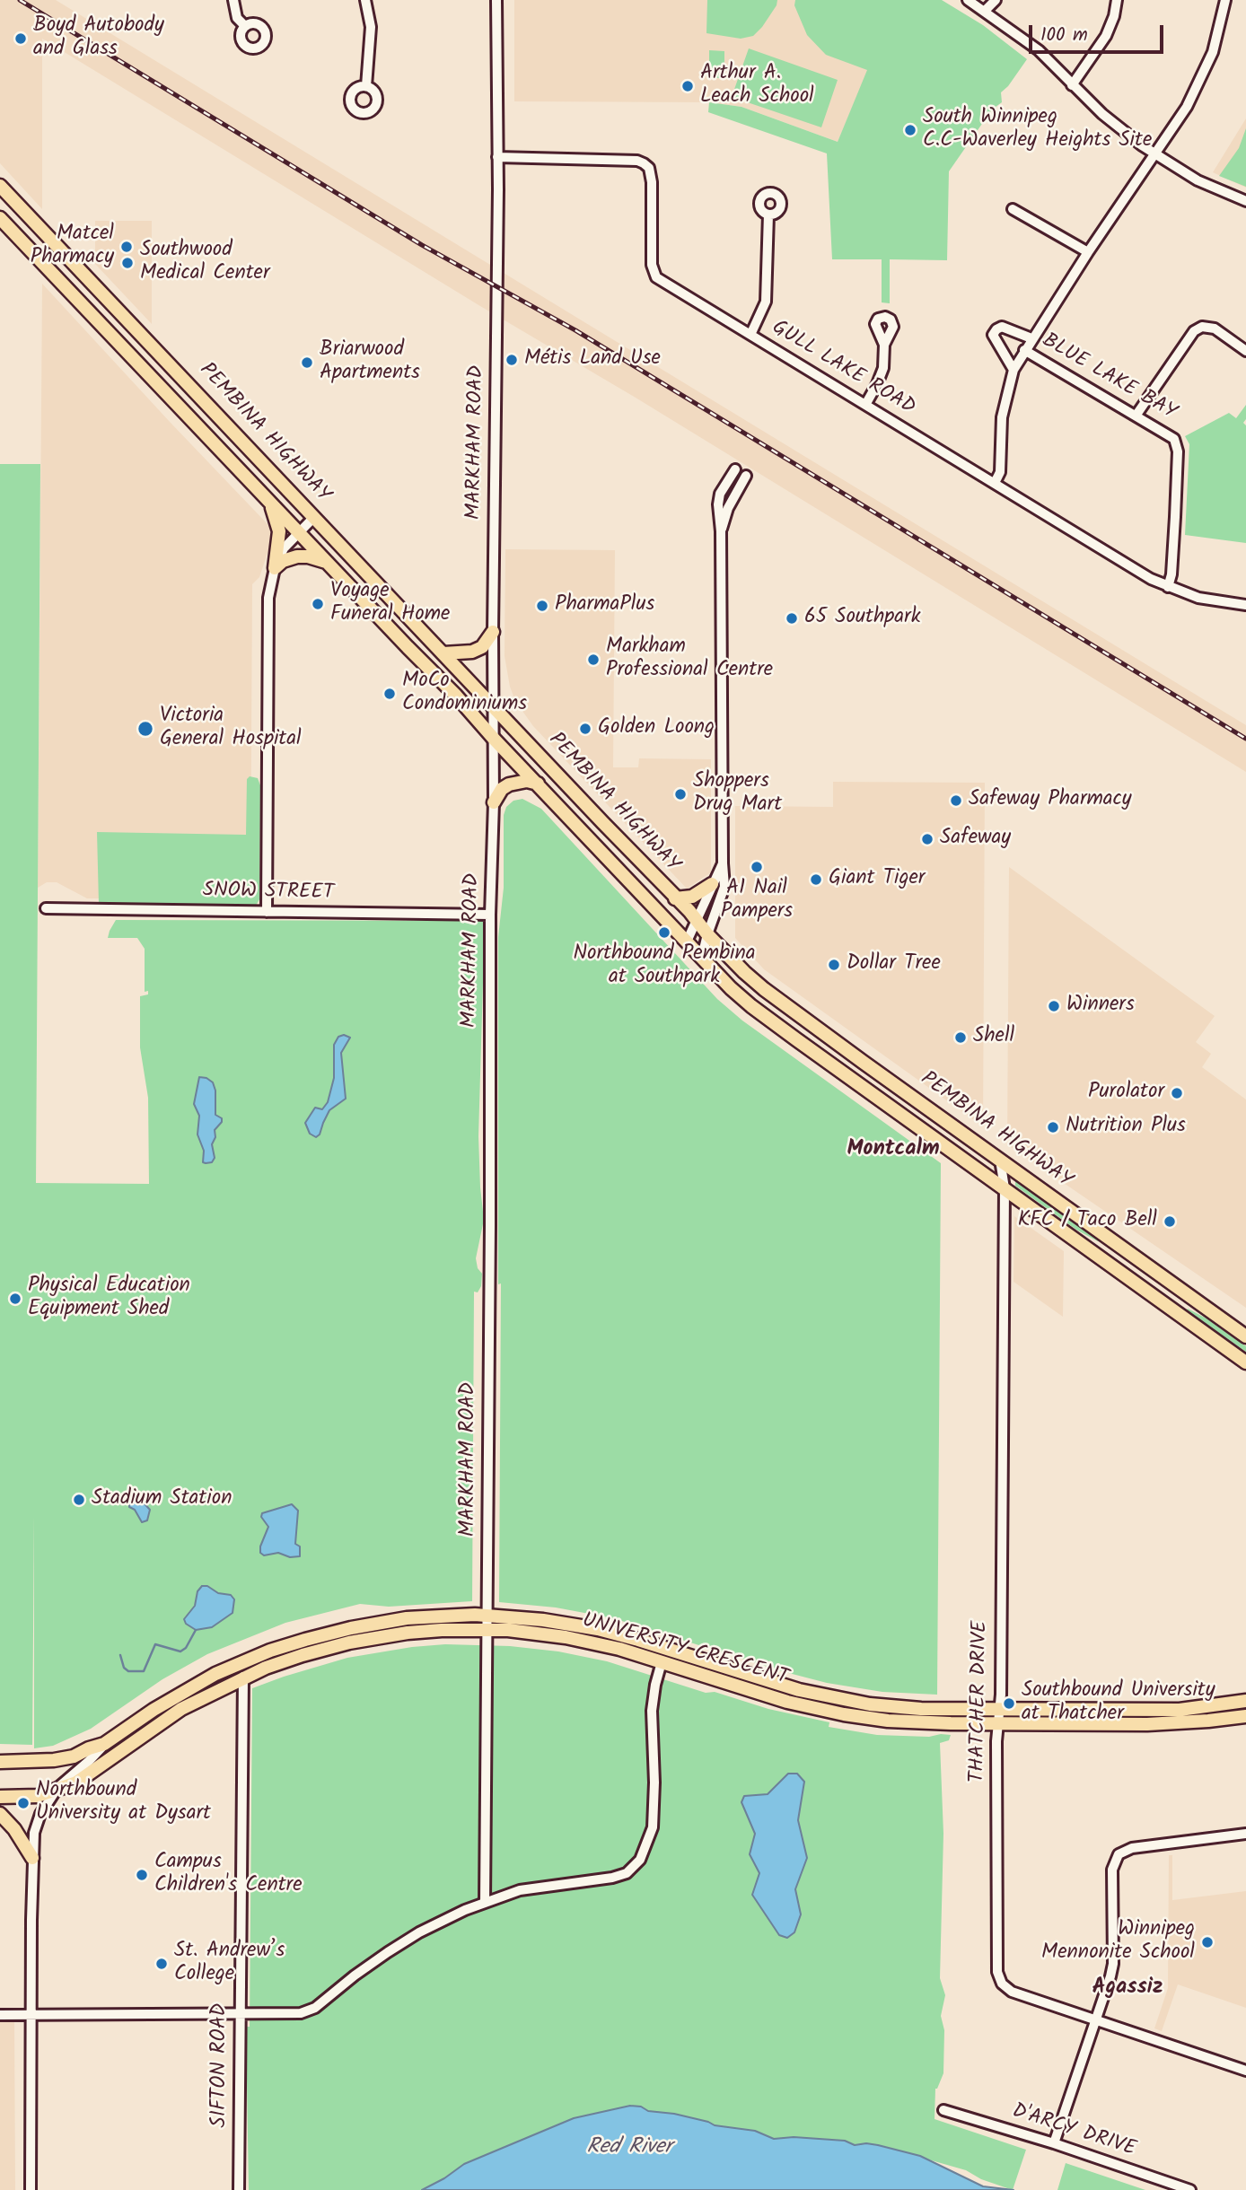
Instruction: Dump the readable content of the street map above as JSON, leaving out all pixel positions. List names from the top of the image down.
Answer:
{
  "streets": {
    "main road": ["PEMBINA HIGHWAY", "UNIVERSITY CRESCENT"],
    "street": [
      "GULL LAKE ROAD",
      "BLUE LAKE BAY",
      "MARKHAM ROAD",
      "SNOW STREET",
      "THATCHER DRIVE",
      "SIFTON ROAD",
      "D'ARCY DRIVE"
    ]
  },
  "crossings": [
    ["GULL LAKE ROAD", "BLUE LAKE BAY"],
    ["GULL LAKE ROAD", "MARKHAM ROAD"],
    ["PEMBINA HIGHWAY", "MARKHAM ROAD"],
    ["PEMBINA HIGHWAY", "THATCHER DRIVE"],
    ["MARKHAM ROAD", "SNOW STREET"],
    ["MARKHAM ROAD", "UNIVERSITY CRESCENT"],
    ["UNIVERSITY CRESCENT", "THATCHER DRIVE"],
    ["UNIVERSITY CRESCENT", "SIFTON ROAD"]
  ],
  "districts": ["Montcalm", "Agassiz"],
  "water": ["Red River"],
  "places": [
    "Boyd Autobody and Glass",
    "Arthur A. Leach School",
    "South Winnipeg C.C-Waverley Heights Site",
    "Matcel Pharmacy",
    "Southwood Medical Center",
    "Métis Land Use",
    "Briarwood Apartments",
    "Voyage Funeral Home",
    "PharmaPlus",
    "65 Southpark",
    "Markham Professional Centre",
    "MoCo Condominiums",
    "Victoria General Hospital",
    "Golden Loong",
    "Shoppers Drug Mart",
    "Safeway Pharmacy",
    "Safeway",
    "A1 Nail Pampers",
    "Giant Tiger",
    "Northbound Pembina at Southpark",
    "Dollar Tree",
    "Winners",
    "Shell",
    "Purolator",
    "Nutrition Plus",
    "KFC / Taco Bell",
    "Physical Education Equipment Shed",
    "Stadium Station",
    "Southbound University at Thatcher",
    "Northbound University at Dysart",
    "Campus Children's Centre",
    "Winnipeg Mennonite School",
    "St. Andrew’s College"
  ],
  "scale_bar": "100 m"
}
